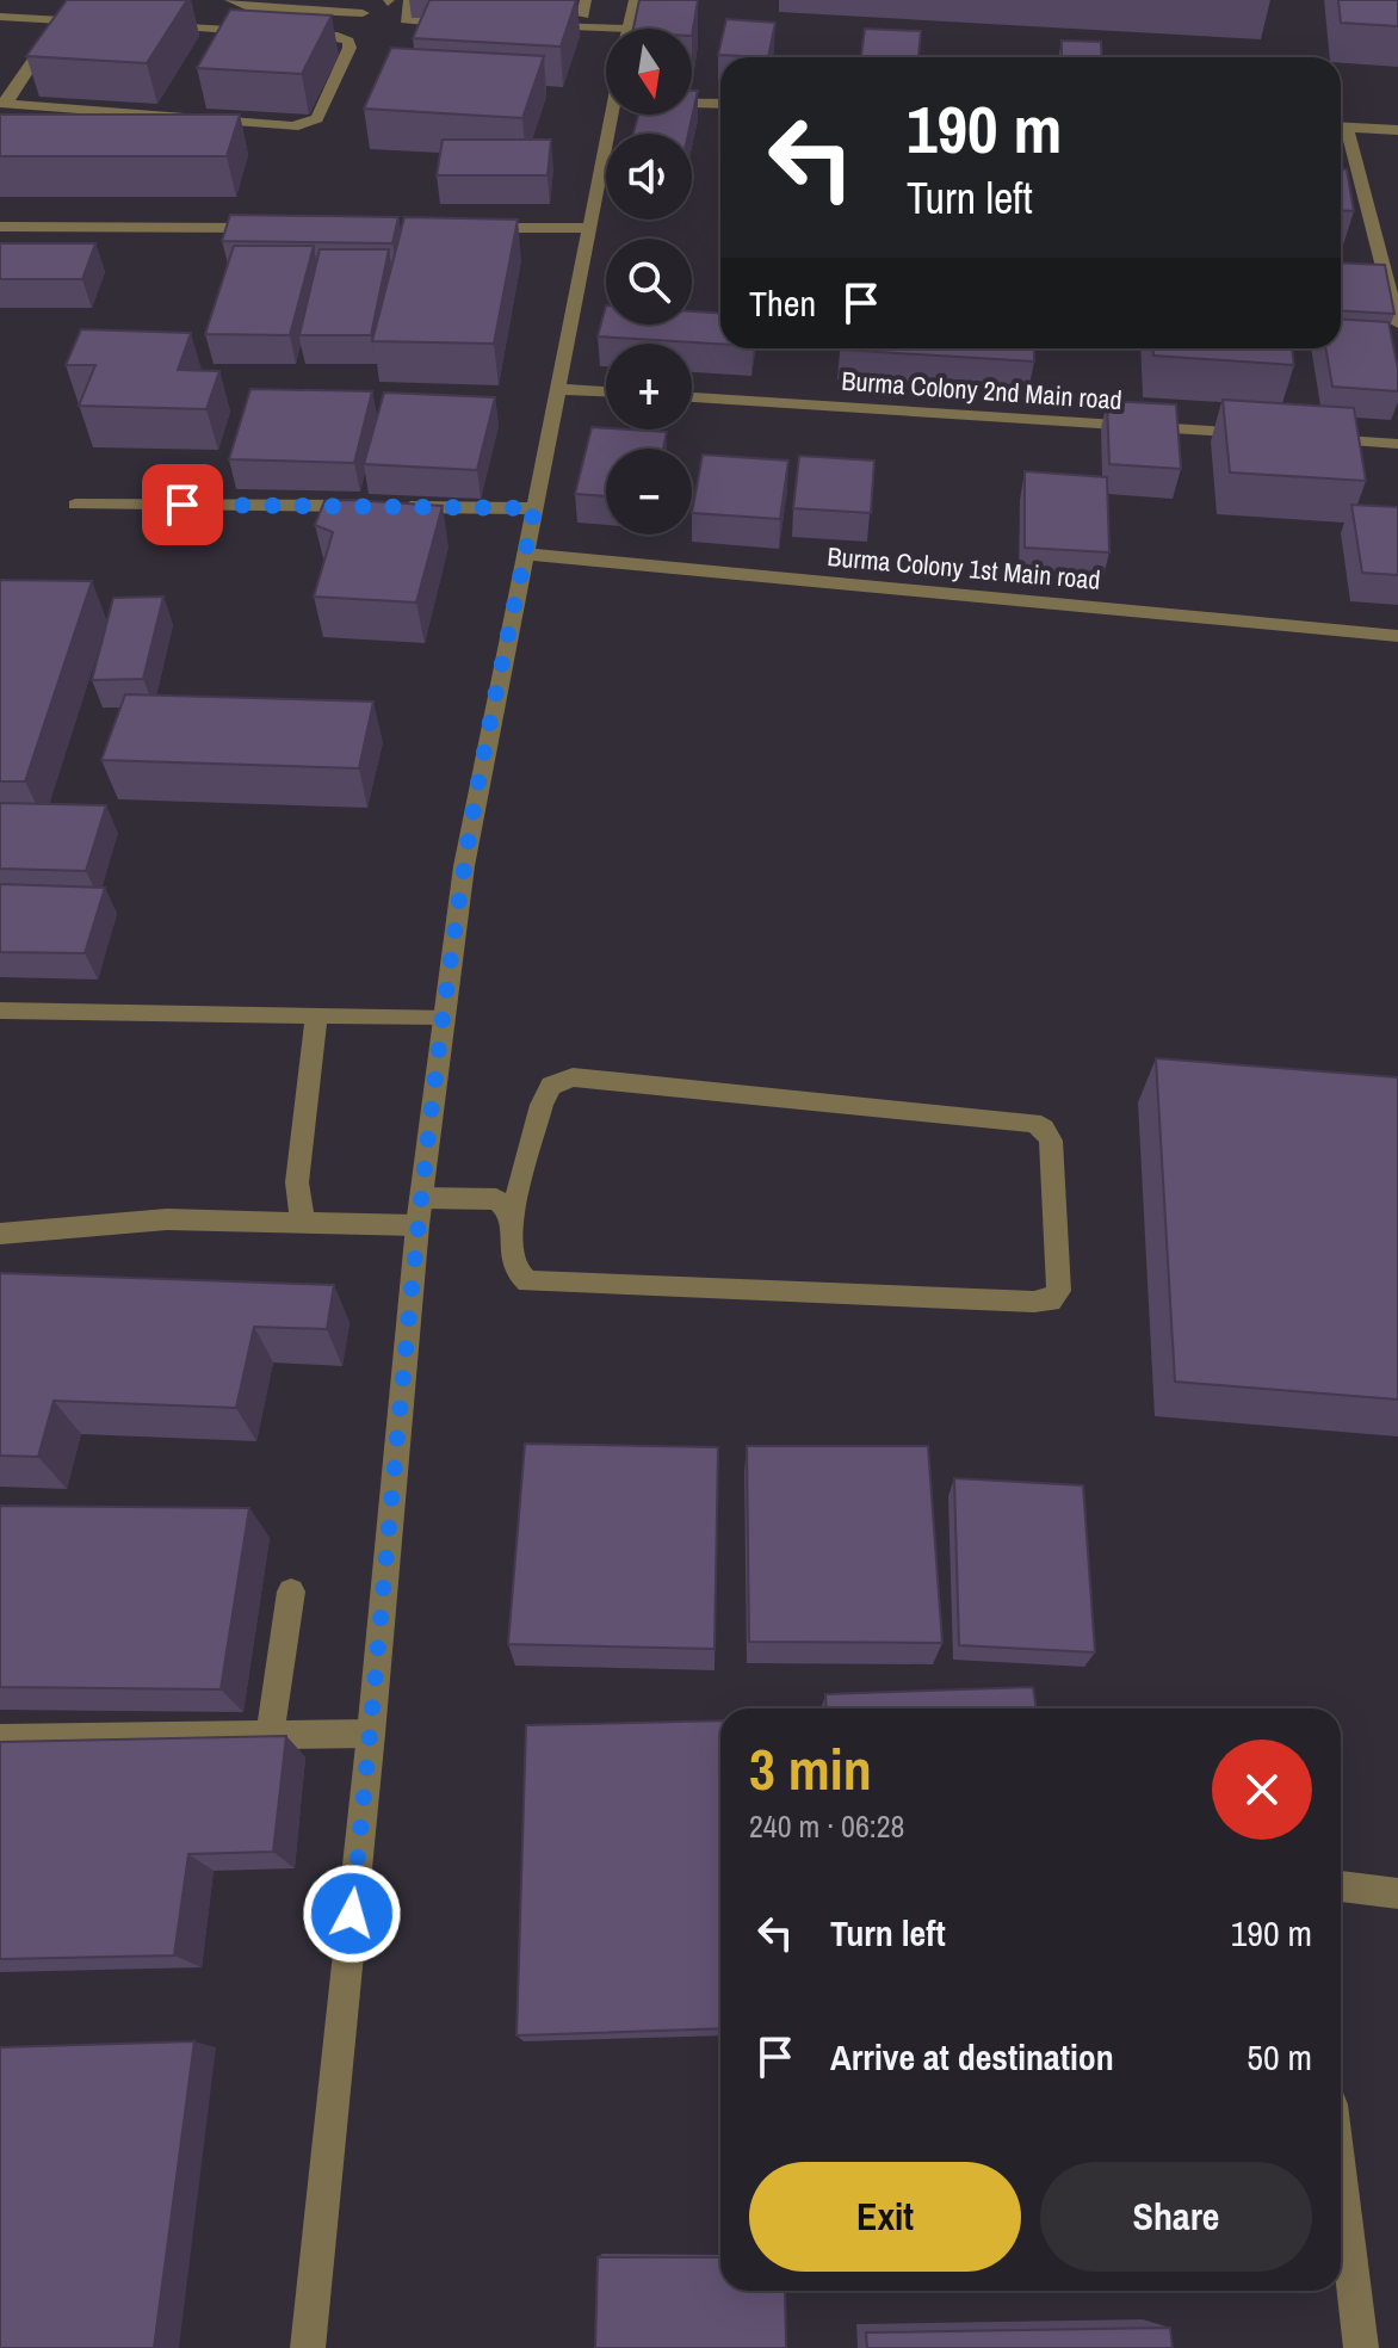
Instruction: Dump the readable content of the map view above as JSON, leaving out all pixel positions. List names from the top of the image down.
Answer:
{
  "streets": {
    "street": ["Burma Colony 2nd Main road", "Burma Colony 1st Main road"]
  },
  "north": "bottom",
  "page": {
    "map_buttons": ["+", "−"],
    "turn": ["190 m", "Turn left"],
    "then": "Then",
    "heading": ["3 min", "240 m · 06:28"],
    "list": [
      {
        "name": "Turn left",
        "value": "190 m"
      },
      {
        "name": "Arrive at destination",
        "value": "50 m"
      }
    ],
    "buttons": ["Exit", "Share"]
  }
}
